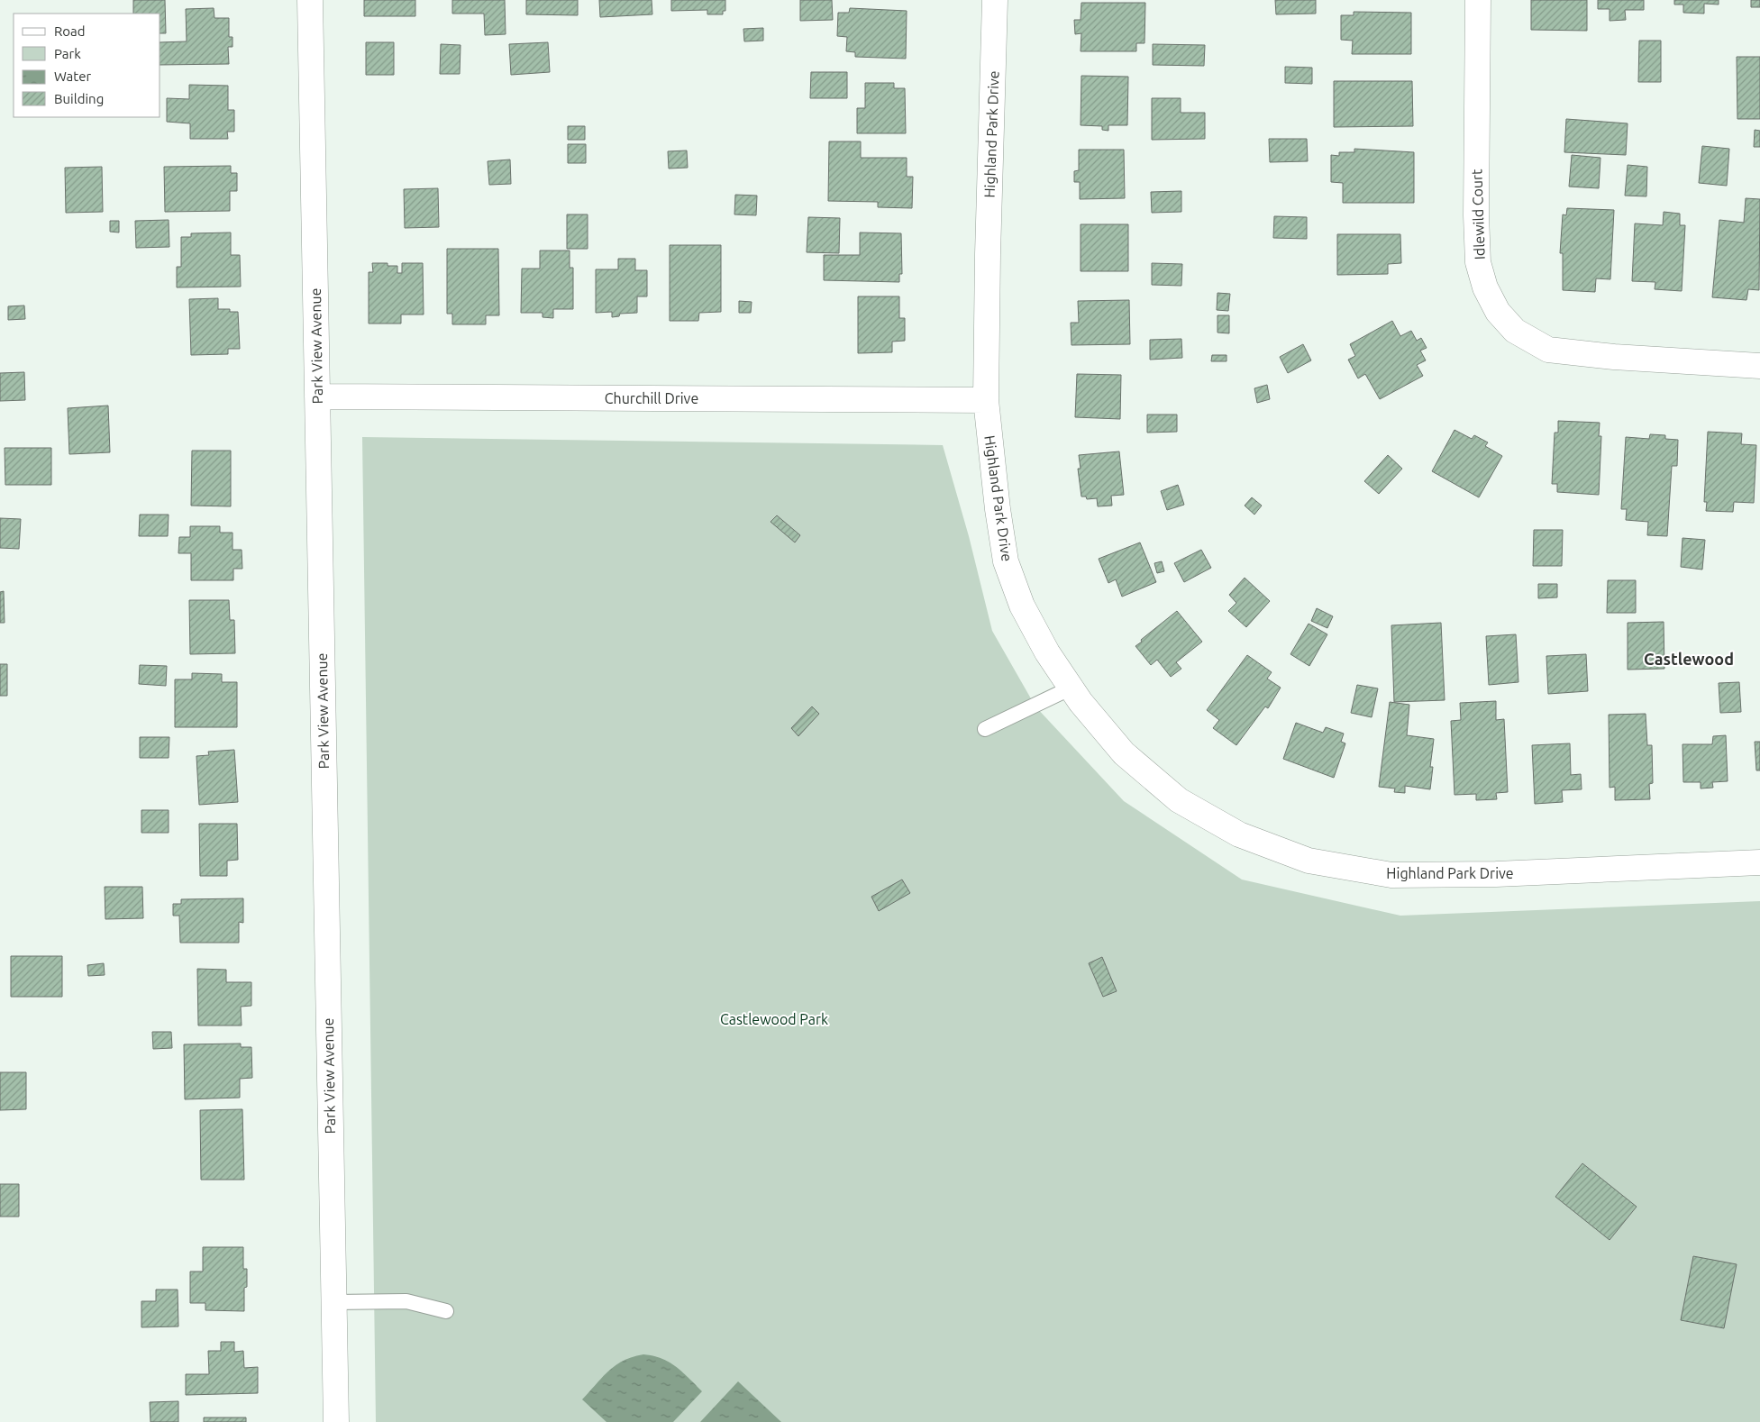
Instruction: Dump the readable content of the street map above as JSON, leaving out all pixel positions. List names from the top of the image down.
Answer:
{
  "streets": {
    "street": [
      "Highland Park Drive",
      "Idlewild Court",
      "Park View Avenue",
      "Churchill Drive"
    ]
  },
  "crossings": [
    ["Highland Park Drive", "Churchill Drive"],
    ["Park View Avenue", "Churchill Drive"]
  ],
  "districts": ["Castlewood"],
  "parks": ["Castlewood Park"],
  "legend": [
    "Road",
    "Park",
    "Water",
    "Building"
  ]
}
